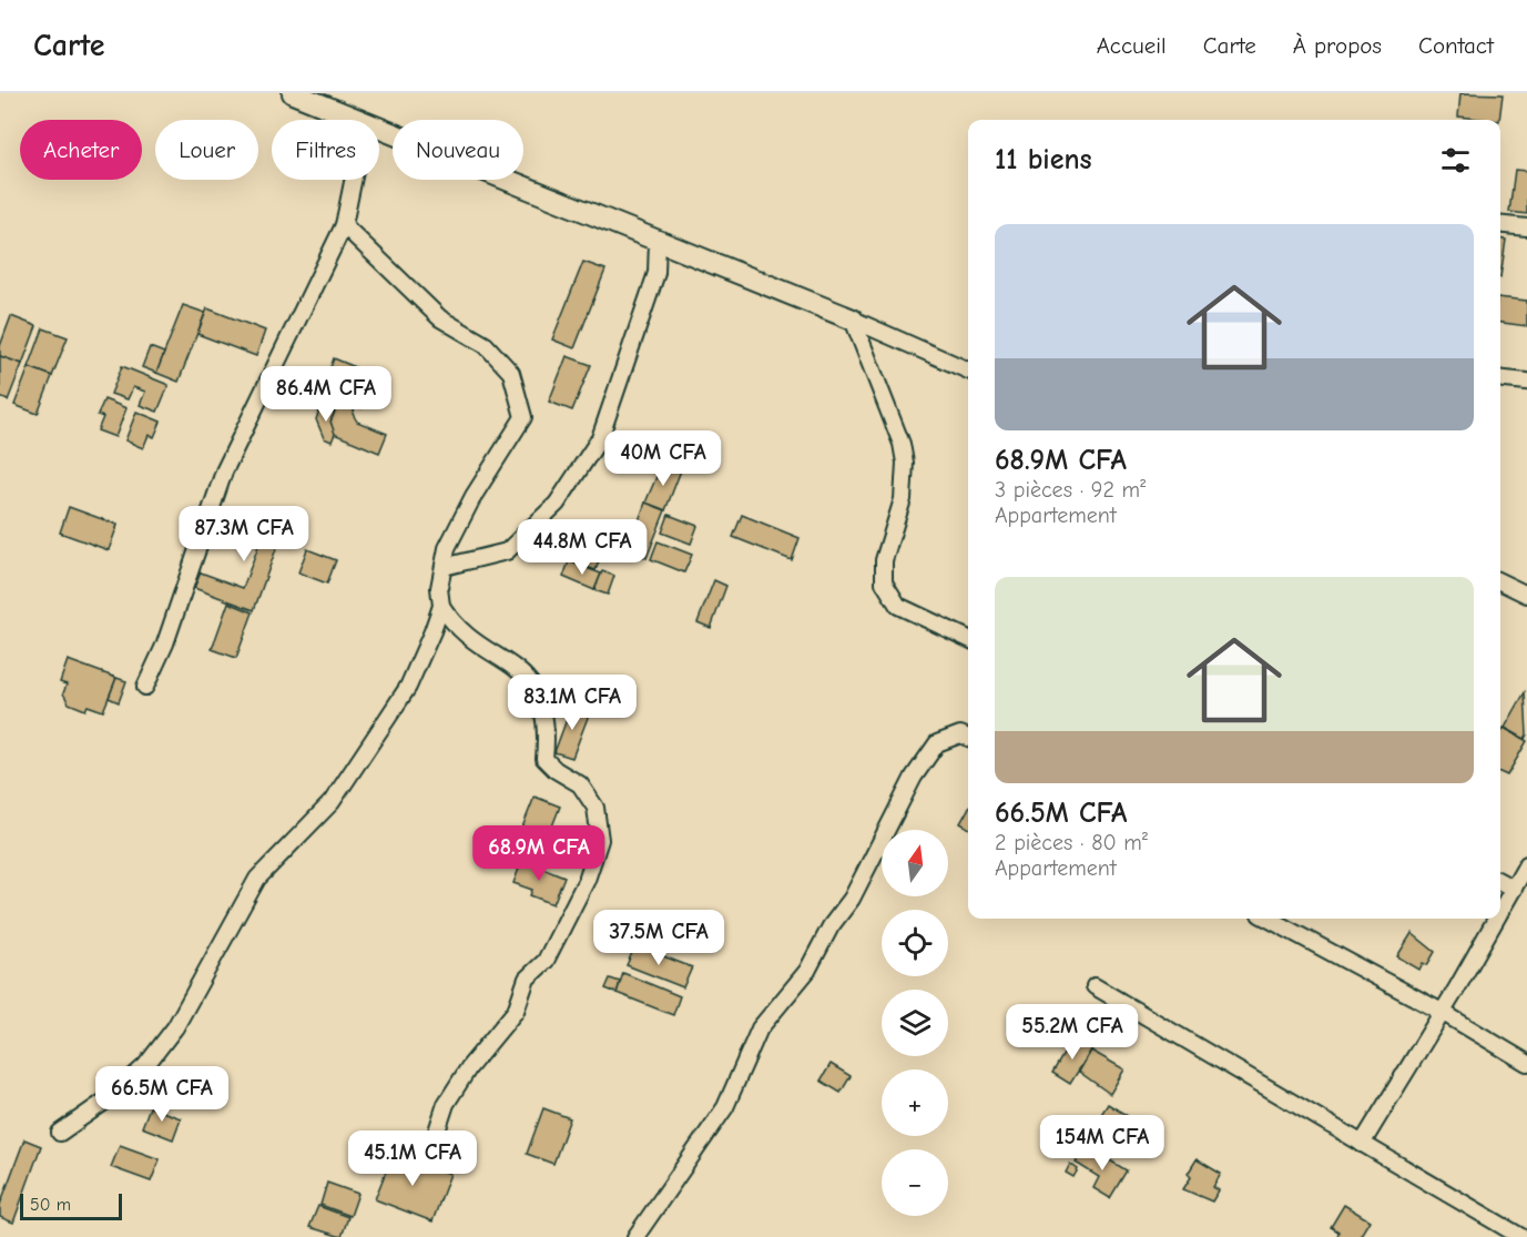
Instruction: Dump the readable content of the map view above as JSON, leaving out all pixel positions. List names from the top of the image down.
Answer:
{
  "scale_bar": "50 m",
  "north": "top",
  "page": {
    "header": "Carte",
    "nav": [
      "Accueil",
      "Carte",
      "À propos",
      "Contact"
    ],
    "chip": [
      "Acheter",
      "Louer",
      "Filtres",
      "Nouveau"
    ],
    "heading": "11 biens",
    "list": [
      {
        "name": "68.9M CFA",
        "note": "3 pièces · 92 m² · Appartement"
      },
      {
        "name": "66.5M CFA",
        "note": "2 pièces · 80 m² · Appartement"
      }
    ],
    "price": [
      "86.4M CFA",
      "40M CFA",
      "87.3M CFA",
      "44.8M CFA",
      "83.1M CFA",
      "68.9M CFA",
      "37.5M CFA",
      "55.2M CFA",
      "66.5M CFA",
      "154M CFA",
      "45.1M CFA"
    ],
    "map_buttons": ["+", "−"],
    "scale": "50 m"
  }
}
